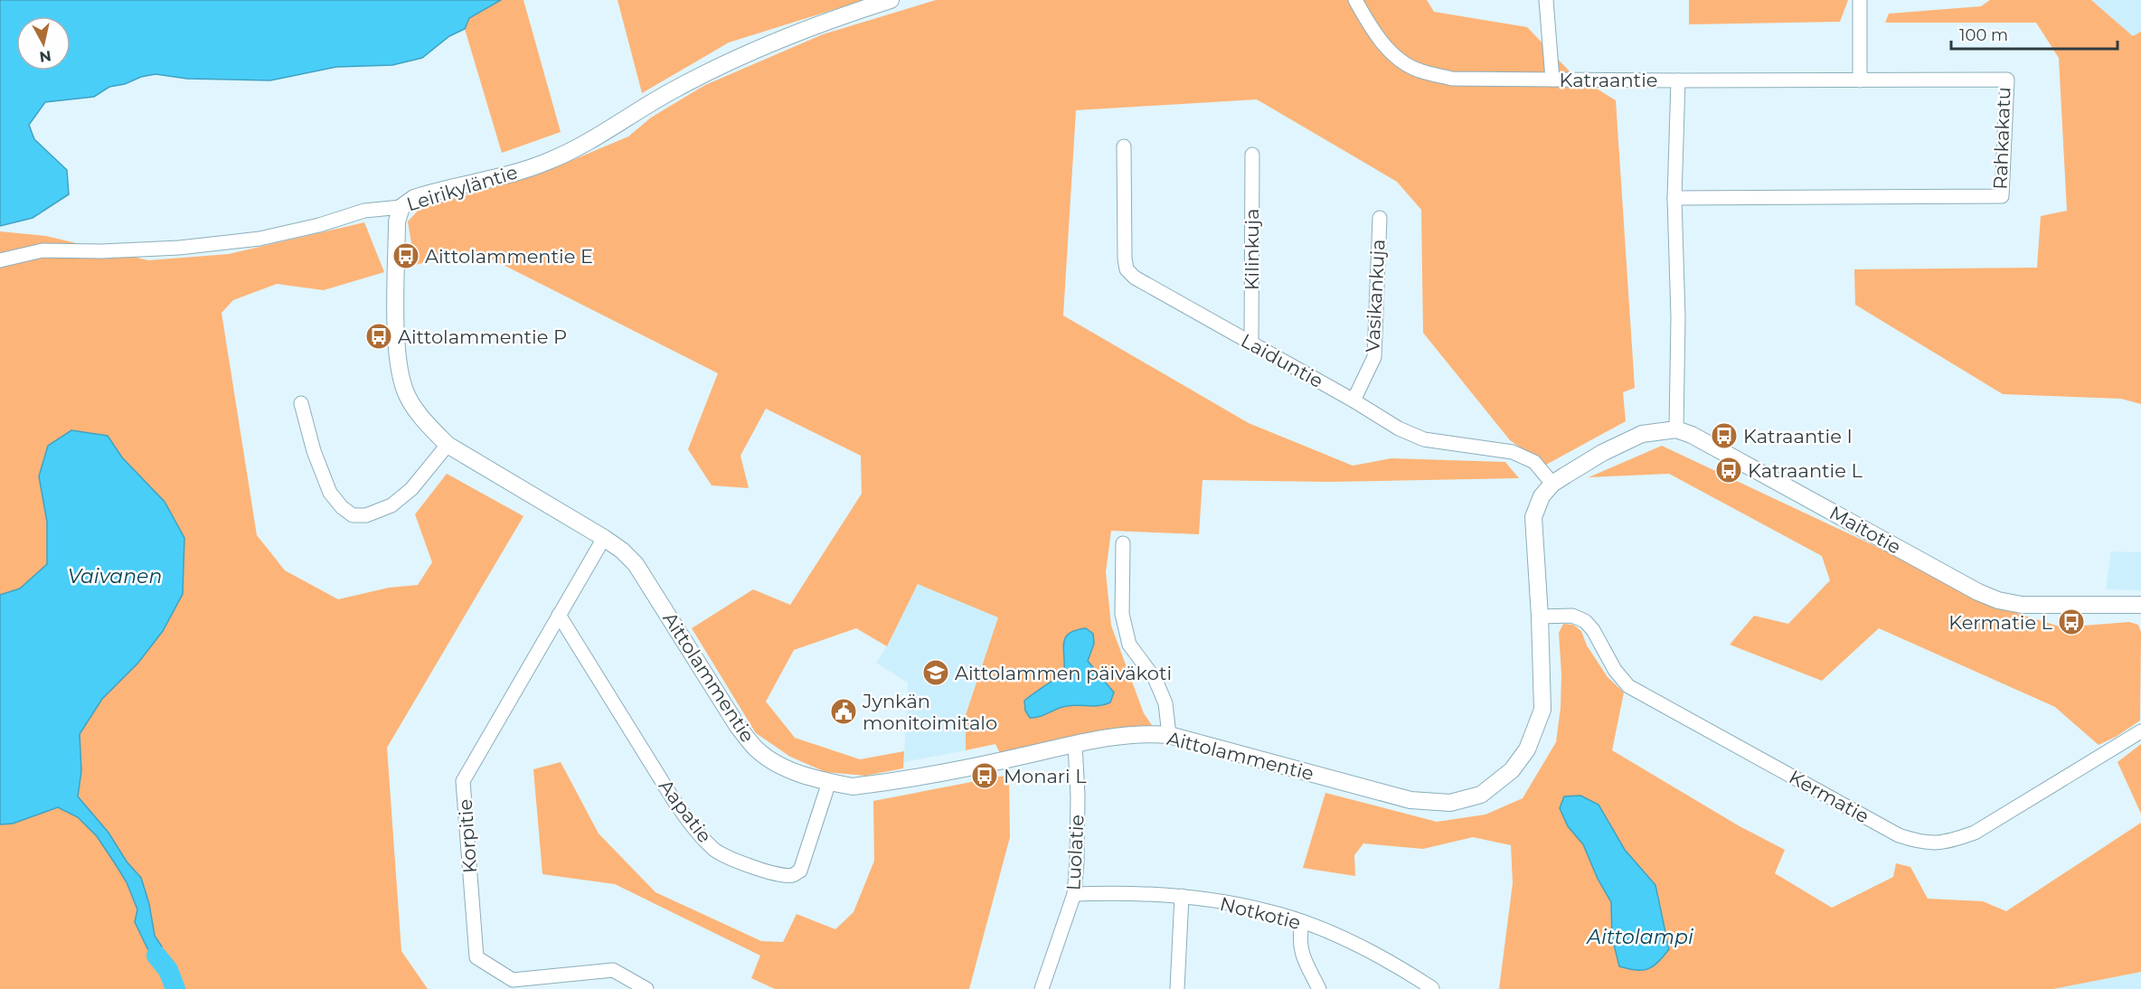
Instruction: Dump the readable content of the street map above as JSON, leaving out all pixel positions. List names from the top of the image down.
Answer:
{
  "streets": {
    "street": [
      "Katraantie",
      "Rahkakatu",
      "Leirikyläntie",
      "Kilinkuja",
      "Vasikankuja",
      "Laiduntie",
      "Maitotie",
      "Aittolammentie",
      "Kermatie",
      "Aapatie",
      "Korpitie",
      "Luolatie",
      "Notkotie"
    ]
  },
  "crossings": [
    ["Katraantie", "Rahkakatu"],
    ["Katraantie", "Maitotie"],
    ["Katraantie", "Aittolammentie"],
    ["Leirikyläntie", "Aittolammentie"],
    ["Kilinkuja", "Laiduntie"],
    ["Vasikankuja", "Laiduntie"],
    ["Laiduntie", "Aittolammentie"],
    ["Maitotie", "Aittolammentie"],
    ["Aittolammentie", "Kermatie"],
    ["Aittolammentie", "Aapatie"],
    ["Aittolammentie", "Korpitie"],
    ["Aittolammentie", "Luolatie"],
    ["Aapatie", "Korpitie"],
    ["Luolatie", "Notkotie"]
  ],
  "water": ["Vaivanen", "Aittolampi"],
  "places": {
    "bus stop": [
      "Aittolammentie E",
      "Aittolammentie P",
      "Katraantie I",
      "Katraantie L",
      "Kermatie L",
      "Monari L"
    ],
    "school or university": ["Aittolammen päiväkoti"],
    "public building": ["Jynkän monitoimitalo"]
  },
  "scale_bar": "100 m",
  "north": "bottom"
}
